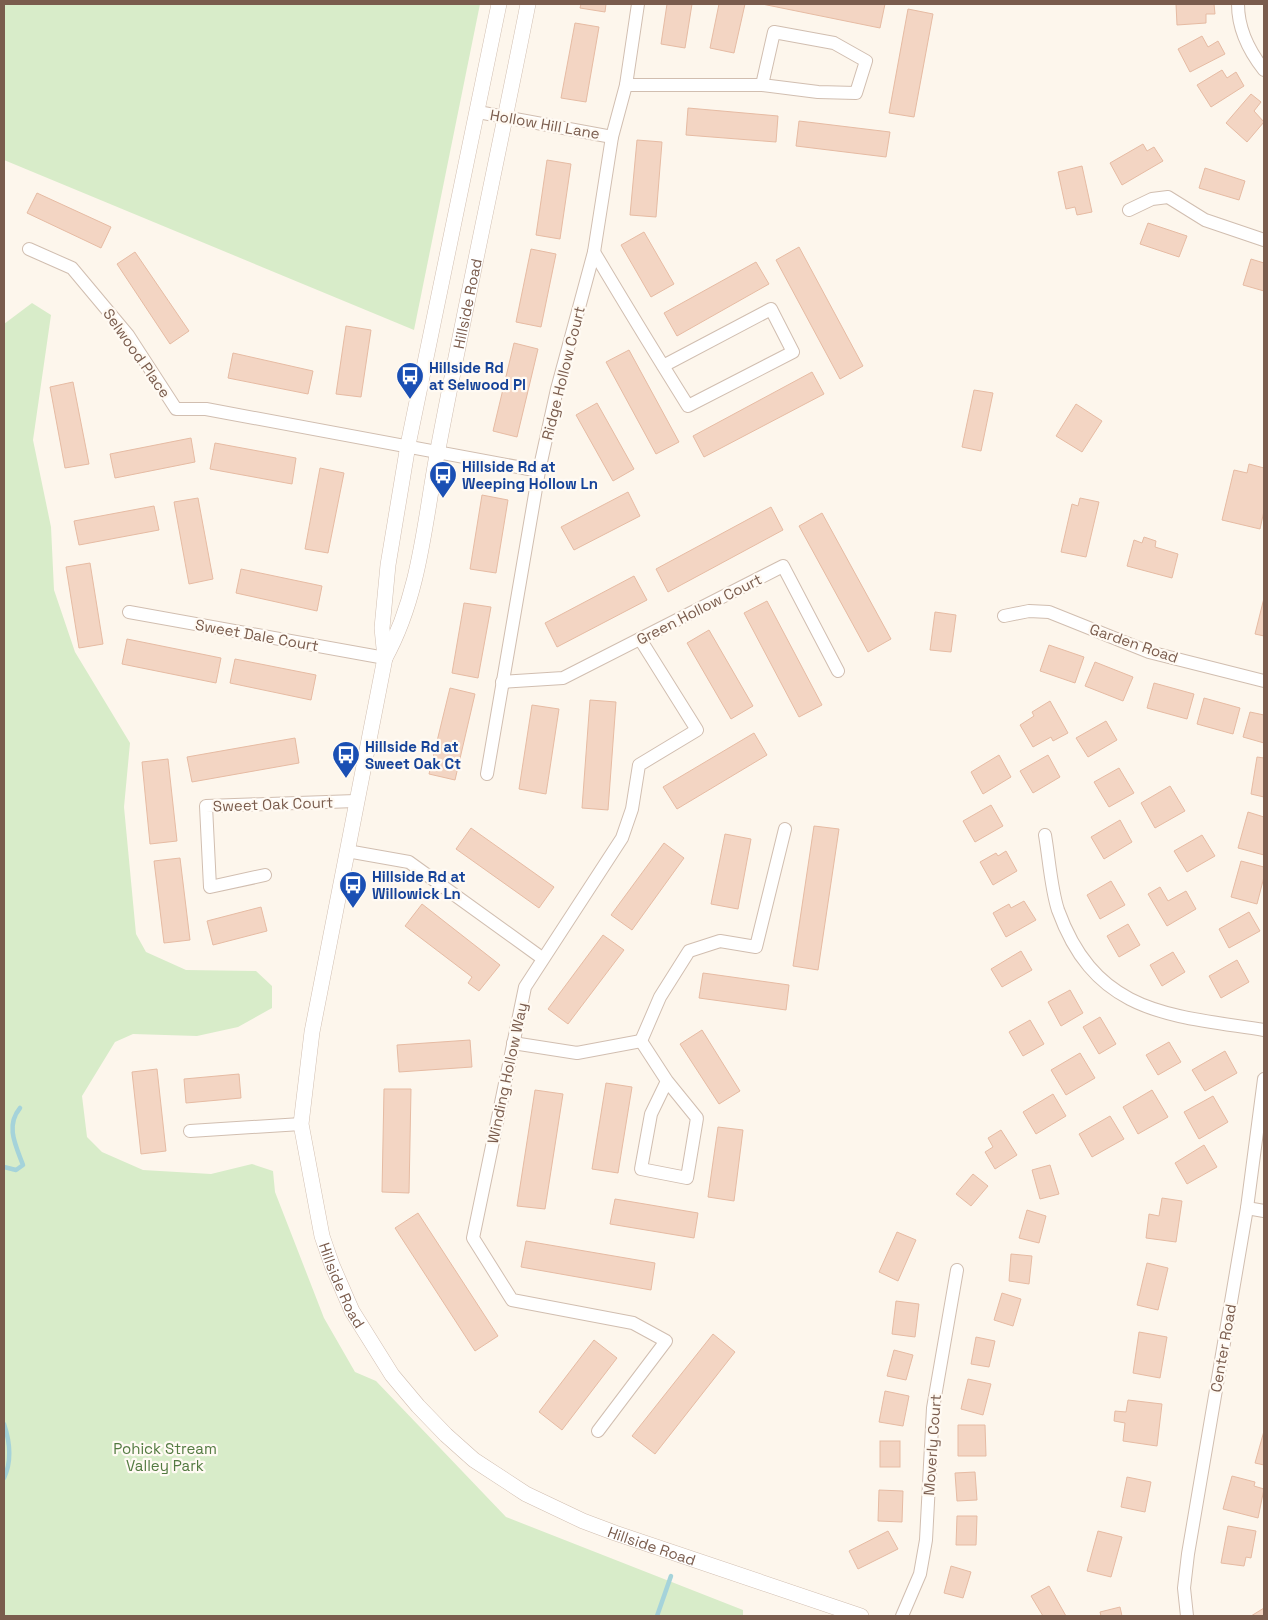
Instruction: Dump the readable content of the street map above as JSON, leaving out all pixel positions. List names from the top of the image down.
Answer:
{
  "streets": {
    "street": [
      "Hollow Hill Lane",
      "Hillside Road",
      "Selwood Place",
      "Ridge Hollow Court",
      "Green Hollow Court",
      "Sweet Dale Court",
      "Garden Road",
      "Sweet Oak Court",
      "Winding Hollow Way",
      "Center Road",
      "Moverly Court"
    ]
  },
  "crossings": [
    ["Hollow Hill Lane", "Hillside Road"],
    ["Hollow Hill Lane", "Ridge Hollow Court"],
    ["Hillside Road", "Selwood Place"],
    ["Hillside Road", "Sweet Dale Court"],
    ["Hillside Road", "Sweet Oak Court"],
    ["Ridge Hollow Court", "Green Hollow Court"],
    ["Green Hollow Court", "Winding Hollow Way"]
  ],
  "parks": ["Pohick Stream Valley Park"],
  "places": {
    "bus stop": [
      "Hillside Rd at Selwood Pl",
      "Hillside Rd at Weeping Hollow Ln",
      "Hillside Rd at Sweet Oak Ct",
      "Hillside Rd at Willowick Ln"
    ]
  }
}
